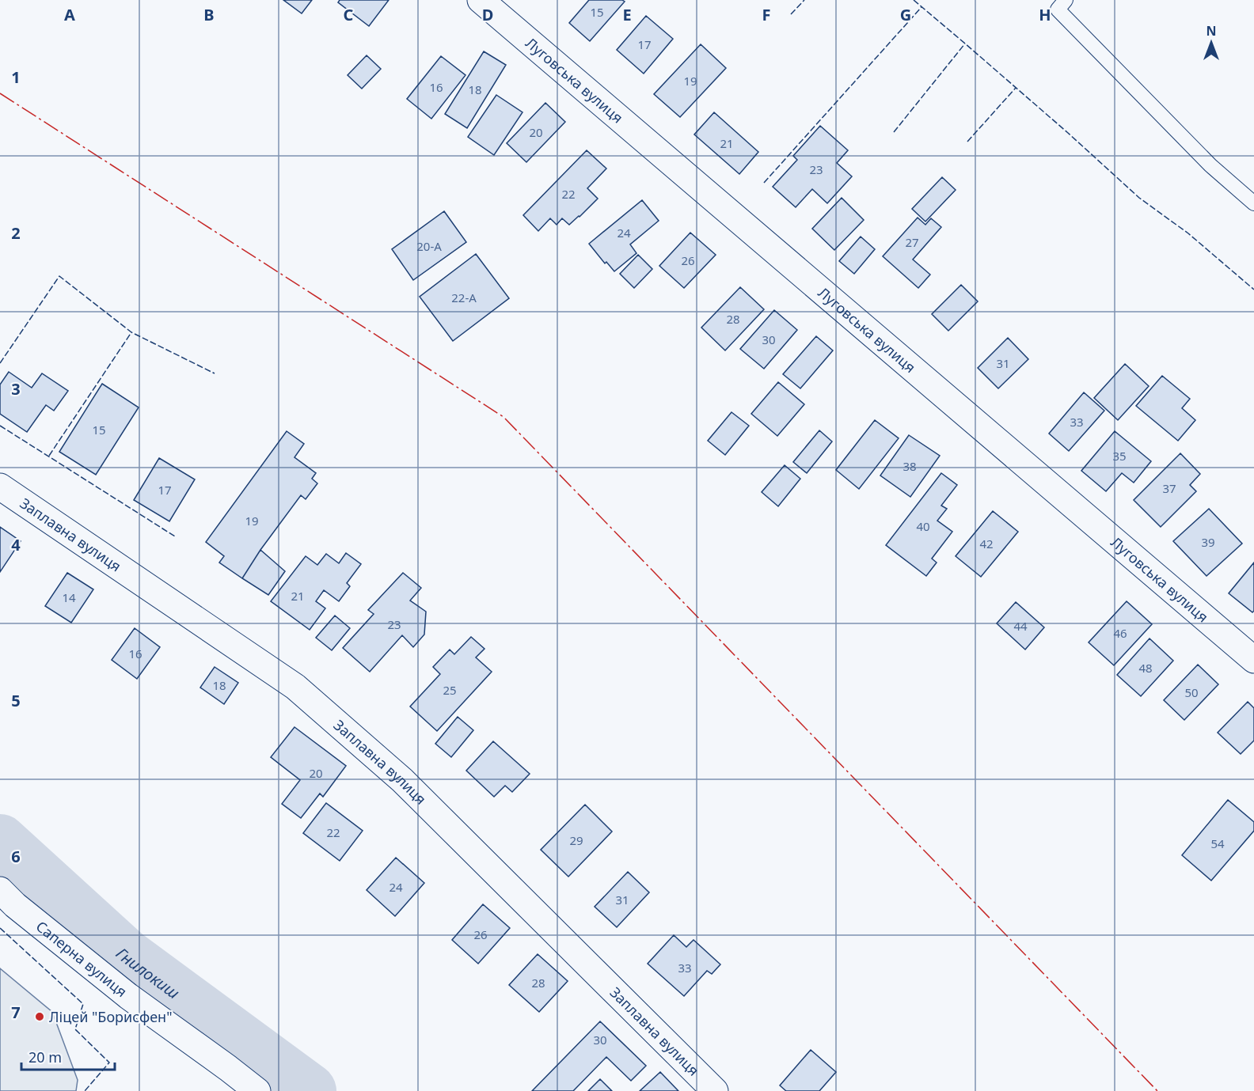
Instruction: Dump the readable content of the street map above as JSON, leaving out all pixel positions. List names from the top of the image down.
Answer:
{
  "streets": {
    "street": ["Луговська вулиця", "Заплавна вулиця", "Саперна вулиця"]
  },
  "water": ["Гнилокиш"],
  "places": ["Ліцей \"Борисфен\""],
  "house_numbers": [
    "15",
    "17",
    "19",
    "16",
    "18",
    "20",
    "21",
    "23",
    "22",
    "24",
    "27",
    "20-А",
    "26",
    "22-А",
    "28",
    "30",
    "31",
    "33",
    "15",
    "35",
    "38",
    "37",
    "17",
    "19",
    "40",
    "39",
    "42",
    "21",
    "14",
    "23",
    "44",
    "46",
    "16",
    "48",
    "18",
    "25",
    "50",
    "20",
    "22",
    "29",
    "54",
    "24",
    "31",
    "26",
    "33",
    "28",
    "30"
  ],
  "scale_bar": "20 m",
  "north": "top",
  "grid": {
    "columns": [
      "A",
      "B",
      "C",
      "D",
      "E",
      "F",
      "G",
      "H"
    ],
    "rows": [
      "1",
      "2",
      "3",
      "4",
      "5",
      "6",
      "7"
    ]
  }
}
